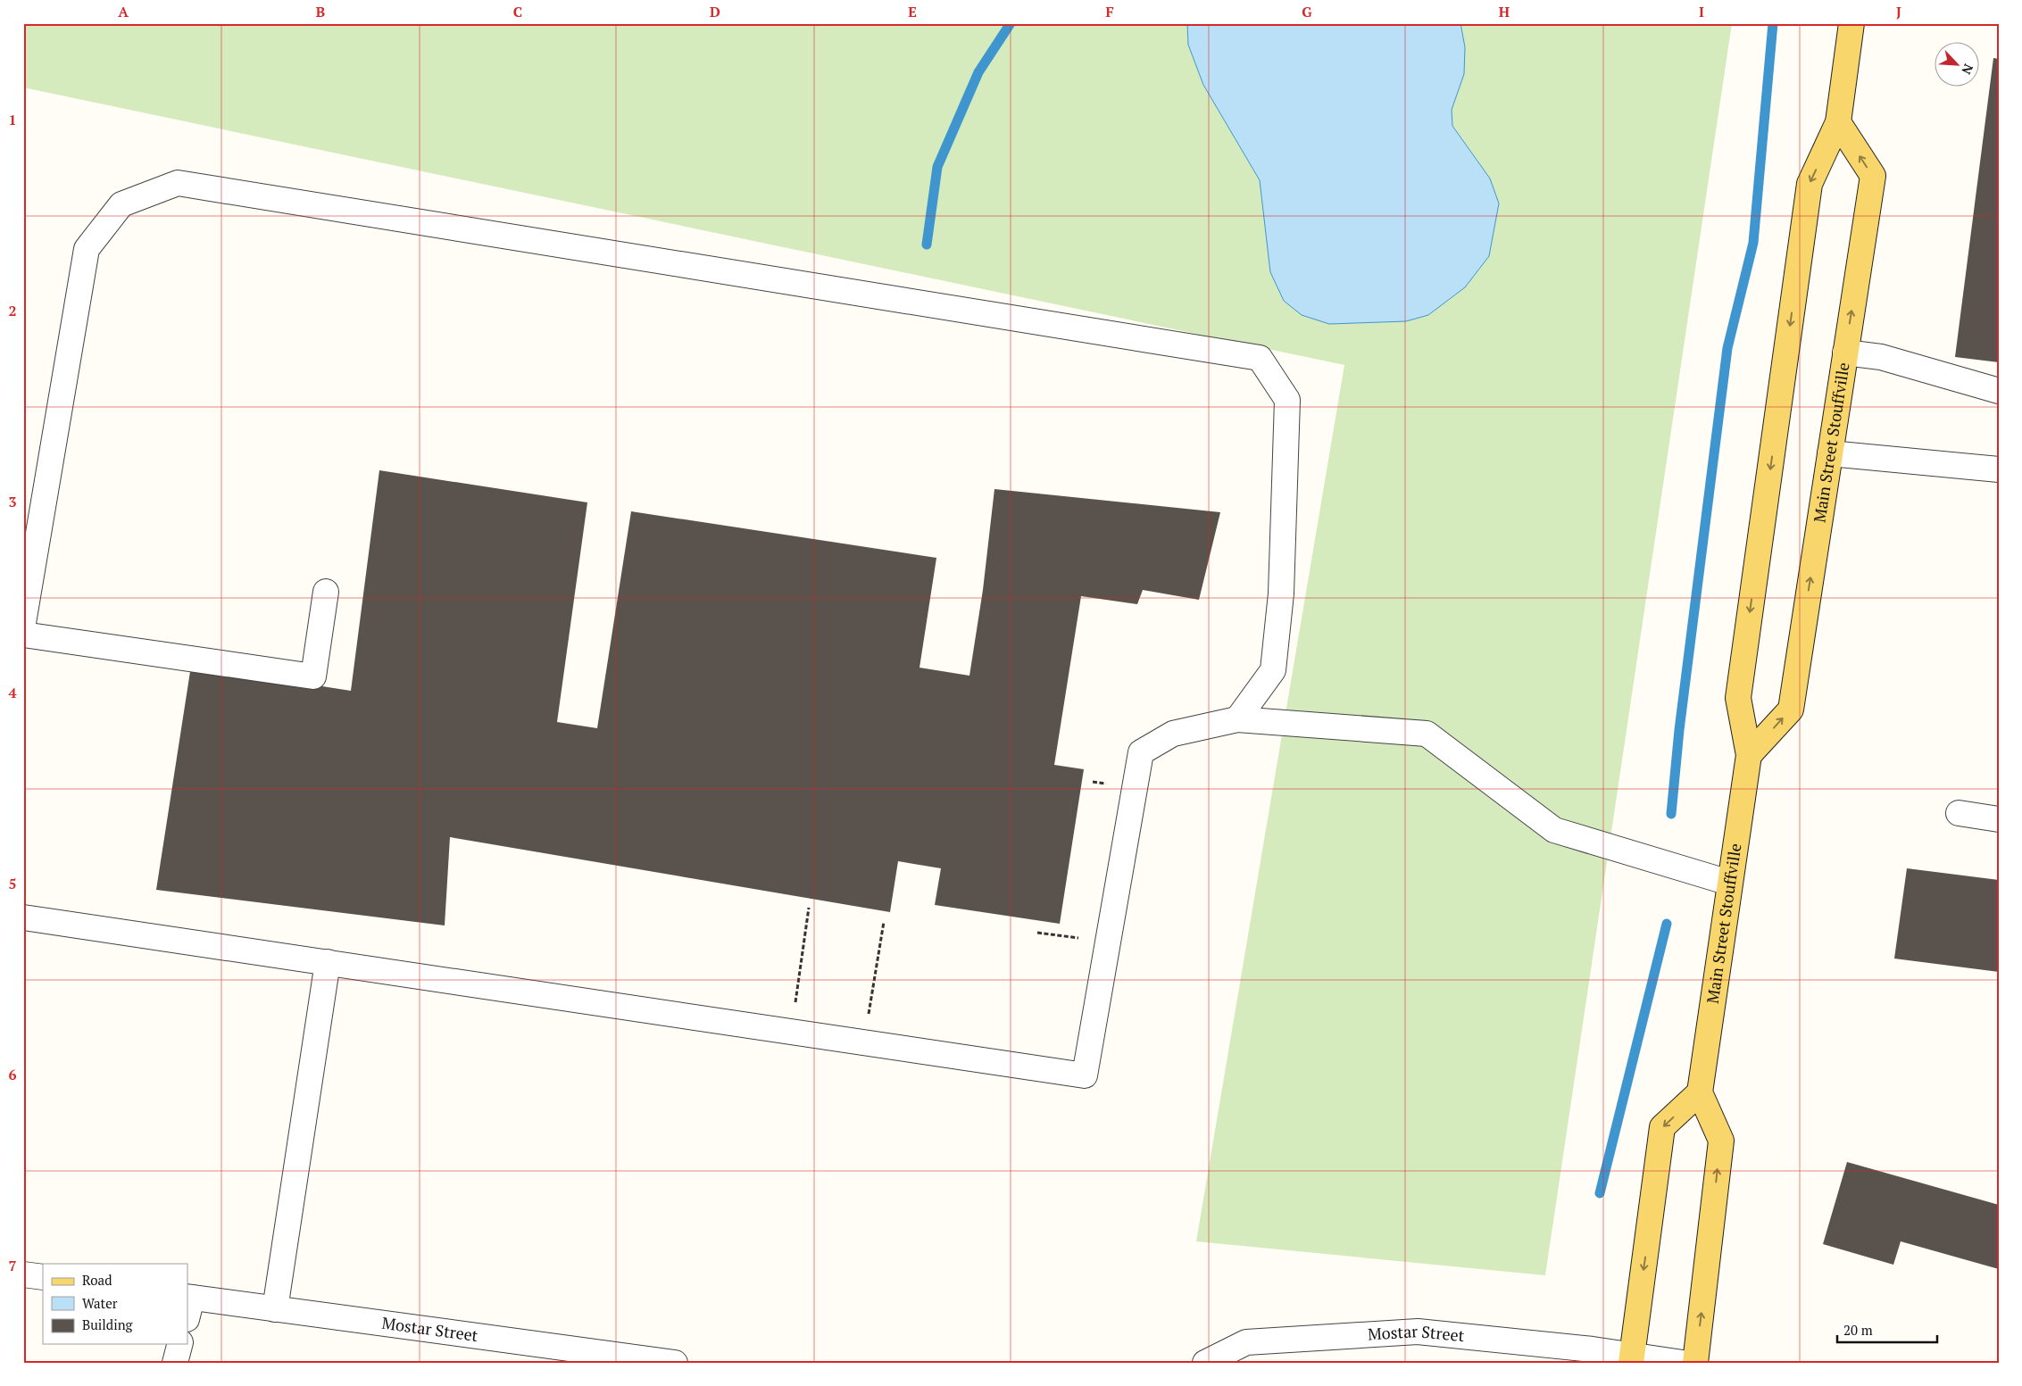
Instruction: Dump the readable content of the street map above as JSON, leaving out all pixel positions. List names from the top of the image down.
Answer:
{
  "streets": {
    "main road": ["Main Street Stouffville"],
    "street": ["Mostar Street"]
  },
  "legend": ["Road", "Water", "Building"],
  "scale_bar": "20 m",
  "north": "bottom right",
  "grid": {
    "columns": [
      "A",
      "B",
      "C",
      "D",
      "E",
      "F",
      "G",
      "H",
      "I",
      "J"
    ],
    "rows": [
      "1",
      "2",
      "3",
      "4",
      "5",
      "6",
      "7"
    ]
  }
}
